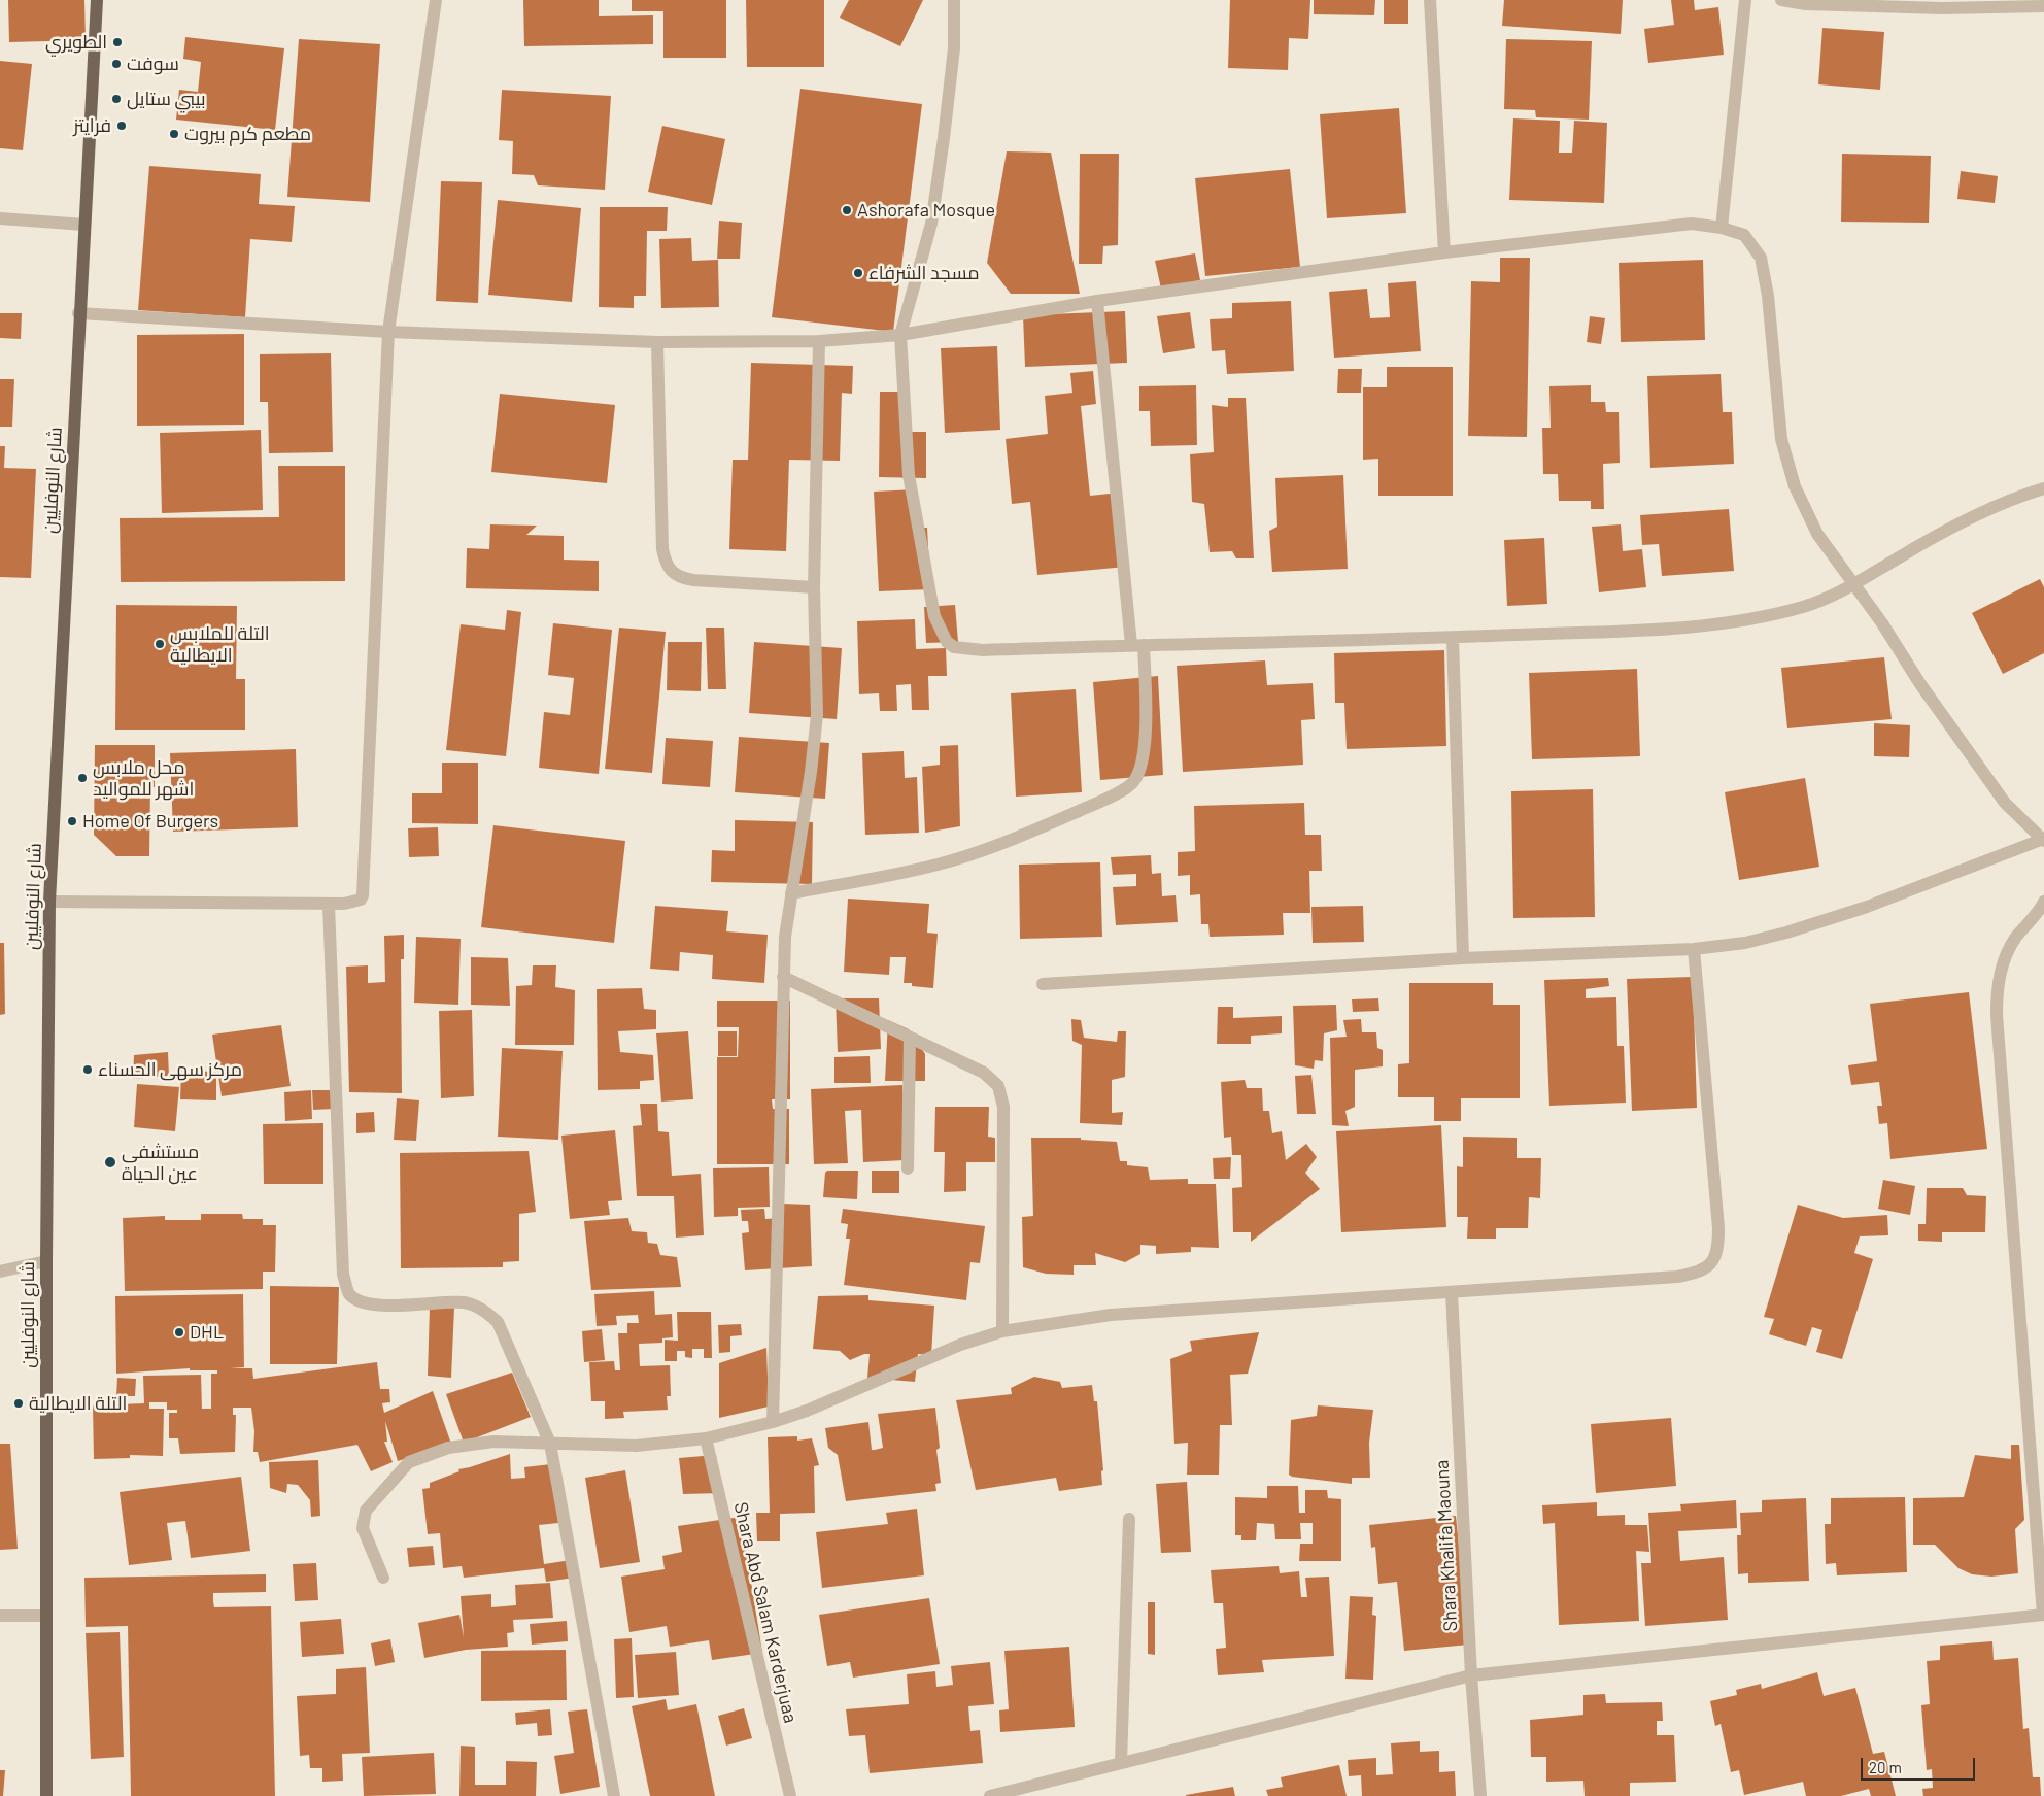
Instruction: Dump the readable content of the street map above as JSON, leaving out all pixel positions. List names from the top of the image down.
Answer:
{
  "streets": {
    "main road": ["شارع النوفليين"],
    "street": ["Shara Khalifa Maouna", "Shara Abd Salam Karderjuaa"]
  },
  "places": [
    "الطويري",
    "سوفت",
    "بيبي ستايل",
    "فرايتز",
    "مطعم كرم بيروت",
    "Ashorafa Mosque",
    "مسجد الشرفاء",
    "التلة للملابس الايطالية",
    "محل ملابس اشهر للمواليد",
    "Home Of Burgers",
    "مركز سهى الحسناء",
    "مستشفى عين الحياة",
    "DHL",
    "التلة الايطالية"
  ],
  "scale_bar": "20 m"
}
